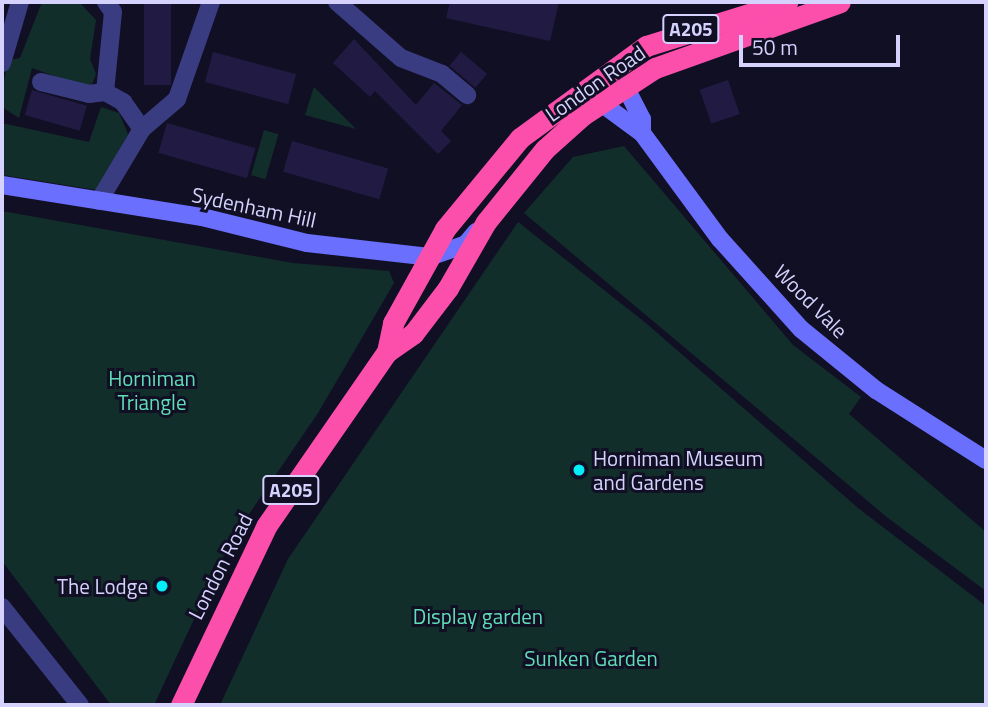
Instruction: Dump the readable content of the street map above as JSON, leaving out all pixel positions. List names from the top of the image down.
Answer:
{
  "streets": {
    "highway": ["A205", "London Road"],
    "street": ["Sydenham Hill", "Wood Vale"]
  },
  "crossings": [
    ["London Road", "Sydenham Hill"],
    ["London Road", "Wood Vale"]
  ],
  "parks": ["Horniman Triangle", "Display garden", "Sunken Garden"],
  "places": ["Horniman Museum and Gardens", "The Lodge"],
  "scale_bar": "50 m"
}
